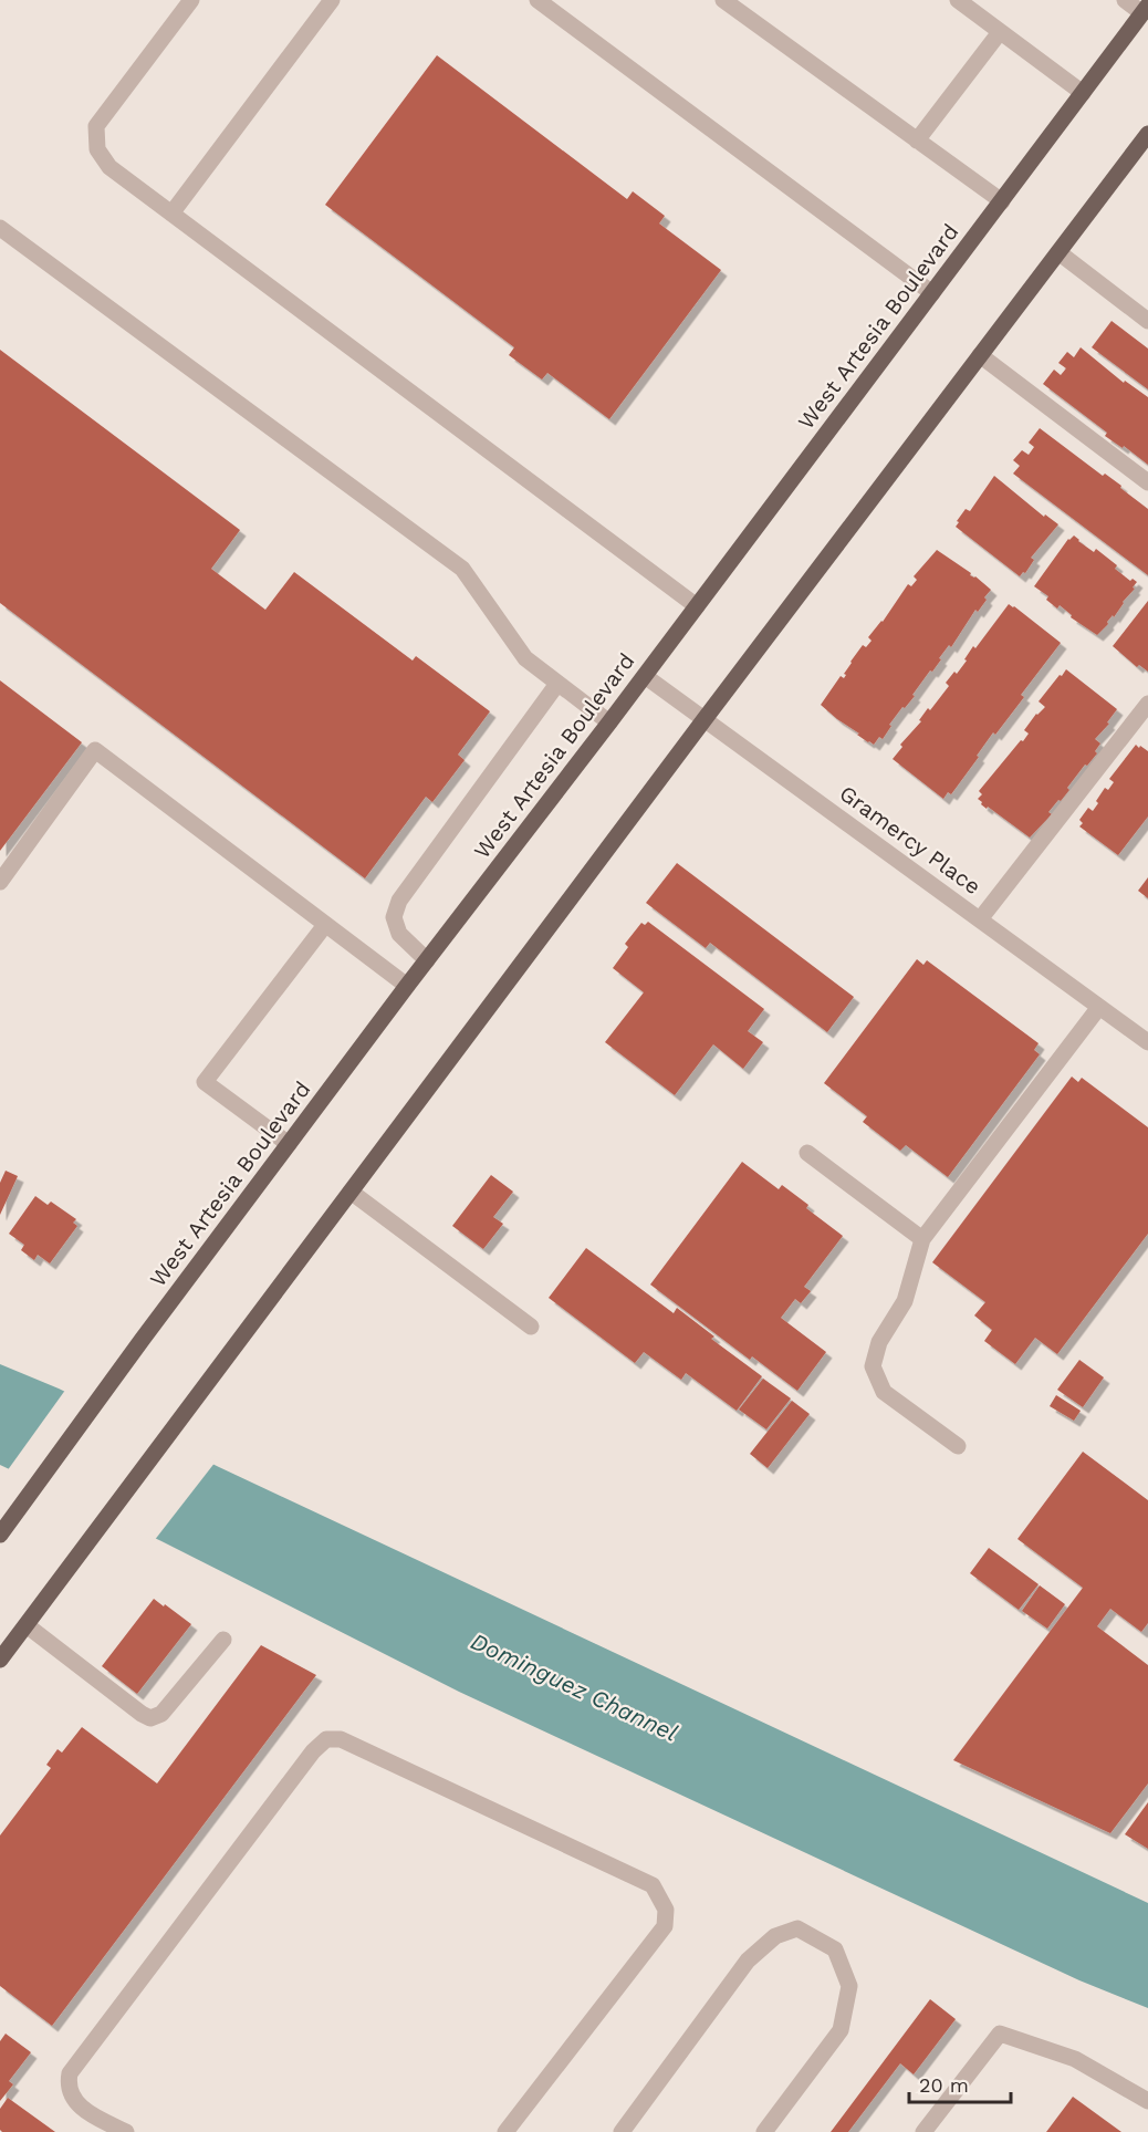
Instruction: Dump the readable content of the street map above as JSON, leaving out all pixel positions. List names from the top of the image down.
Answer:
{
  "streets": {
    "main road": ["West Artesia Boulevard"],
    "street": ["Gramercy Place"]
  },
  "crossings": [
    ["West Artesia Boulevard", "Gramercy Place"]
  ],
  "water": ["Dominguez Channel"],
  "scale_bar": "20 m"
}
